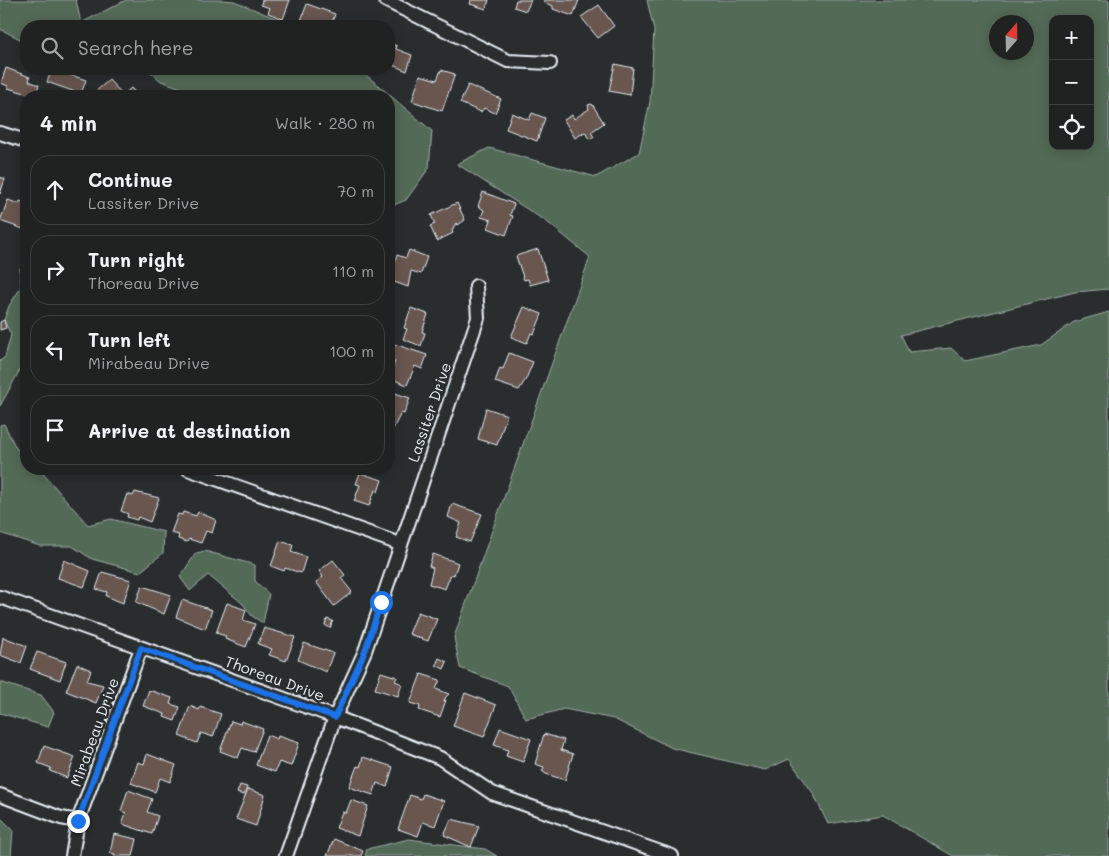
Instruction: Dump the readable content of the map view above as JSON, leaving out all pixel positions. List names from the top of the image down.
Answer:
{
  "streets": {
    "street": ["Lassiter Drive", "Thoreau Drive", "Mirabeau Drive"]
  },
  "crossings": [
    ["Lassiter Drive", "Thoreau Drive"],
    ["Thoreau Drive", "Mirabeau Drive"]
  ],
  "north": "top",
  "page": {
    "map_buttons": ["+", "−"],
    "search": "Search here",
    "heading": ["4 min", "Walk · 280 m"],
    "list": [
      ["Continue", "Lassiter Drive", "70 m"],
      ["Turn right", "Thoreau Drive", "110 m"],
      ["Turn left", "Mirabeau Drive", "100 m"],
      "Arrive at destination"
    ]
  }
}
